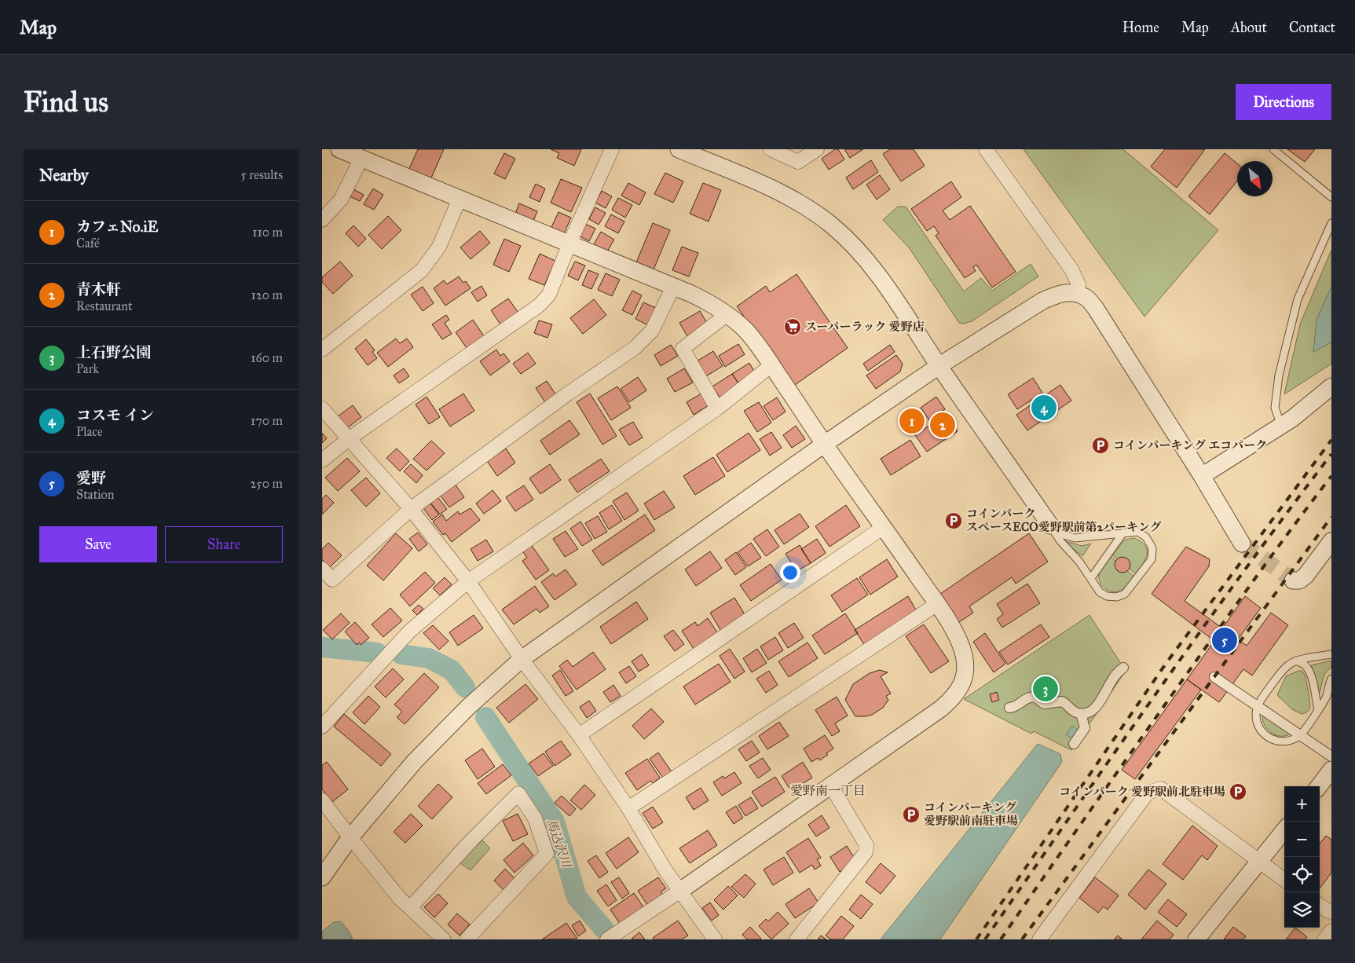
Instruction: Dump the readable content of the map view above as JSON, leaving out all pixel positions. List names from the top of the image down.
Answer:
{
  "districts": ["愛野南一丁目"],
  "water": ["馬込沢川"],
  "places": {
    "supermarket": ["スーパーラック 愛野店"],
    "parking": [
      "コインパーキング エコパーク",
      "コインパーク スペースECO愛野駅前第2パーキング",
      "コインパーク 愛野駅前北駐車場",
      "コインパーキング 愛野駅前南駐車場"
    ]
  },
  "north": "bottom right",
  "page": {
    "header": "Map",
    "nav": [
      "Home",
      "Map",
      "About",
      "Contact"
    ],
    "buttons": [
      "Directions",
      ["Save", "Share"]
    ],
    "title": "Find us",
    "heading": ["Nearby", "5 results"],
    "list": [
      {
        "mark": "1",
        "name": "カフェNo.iE",
        "note": "Café",
        "value": "110 m"
      },
      {
        "mark": "2",
        "name": "青木軒",
        "note": "Restaurant",
        "value": "120 m"
      },
      {
        "mark": "3",
        "name": "上石野公園",
        "note": "Park",
        "value": "160 m"
      },
      {
        "mark": "4",
        "name": "コスモ イン",
        "note": "Place",
        "value": "170 m"
      },
      {
        "mark": "5",
        "name": "愛野",
        "note": "Station",
        "value": "250 m"
      }
    ],
    "pins": [
      "4",
      "1",
      "2",
      "5",
      "3"
    ],
    "map_buttons": ["+", "−"]
  }
}
